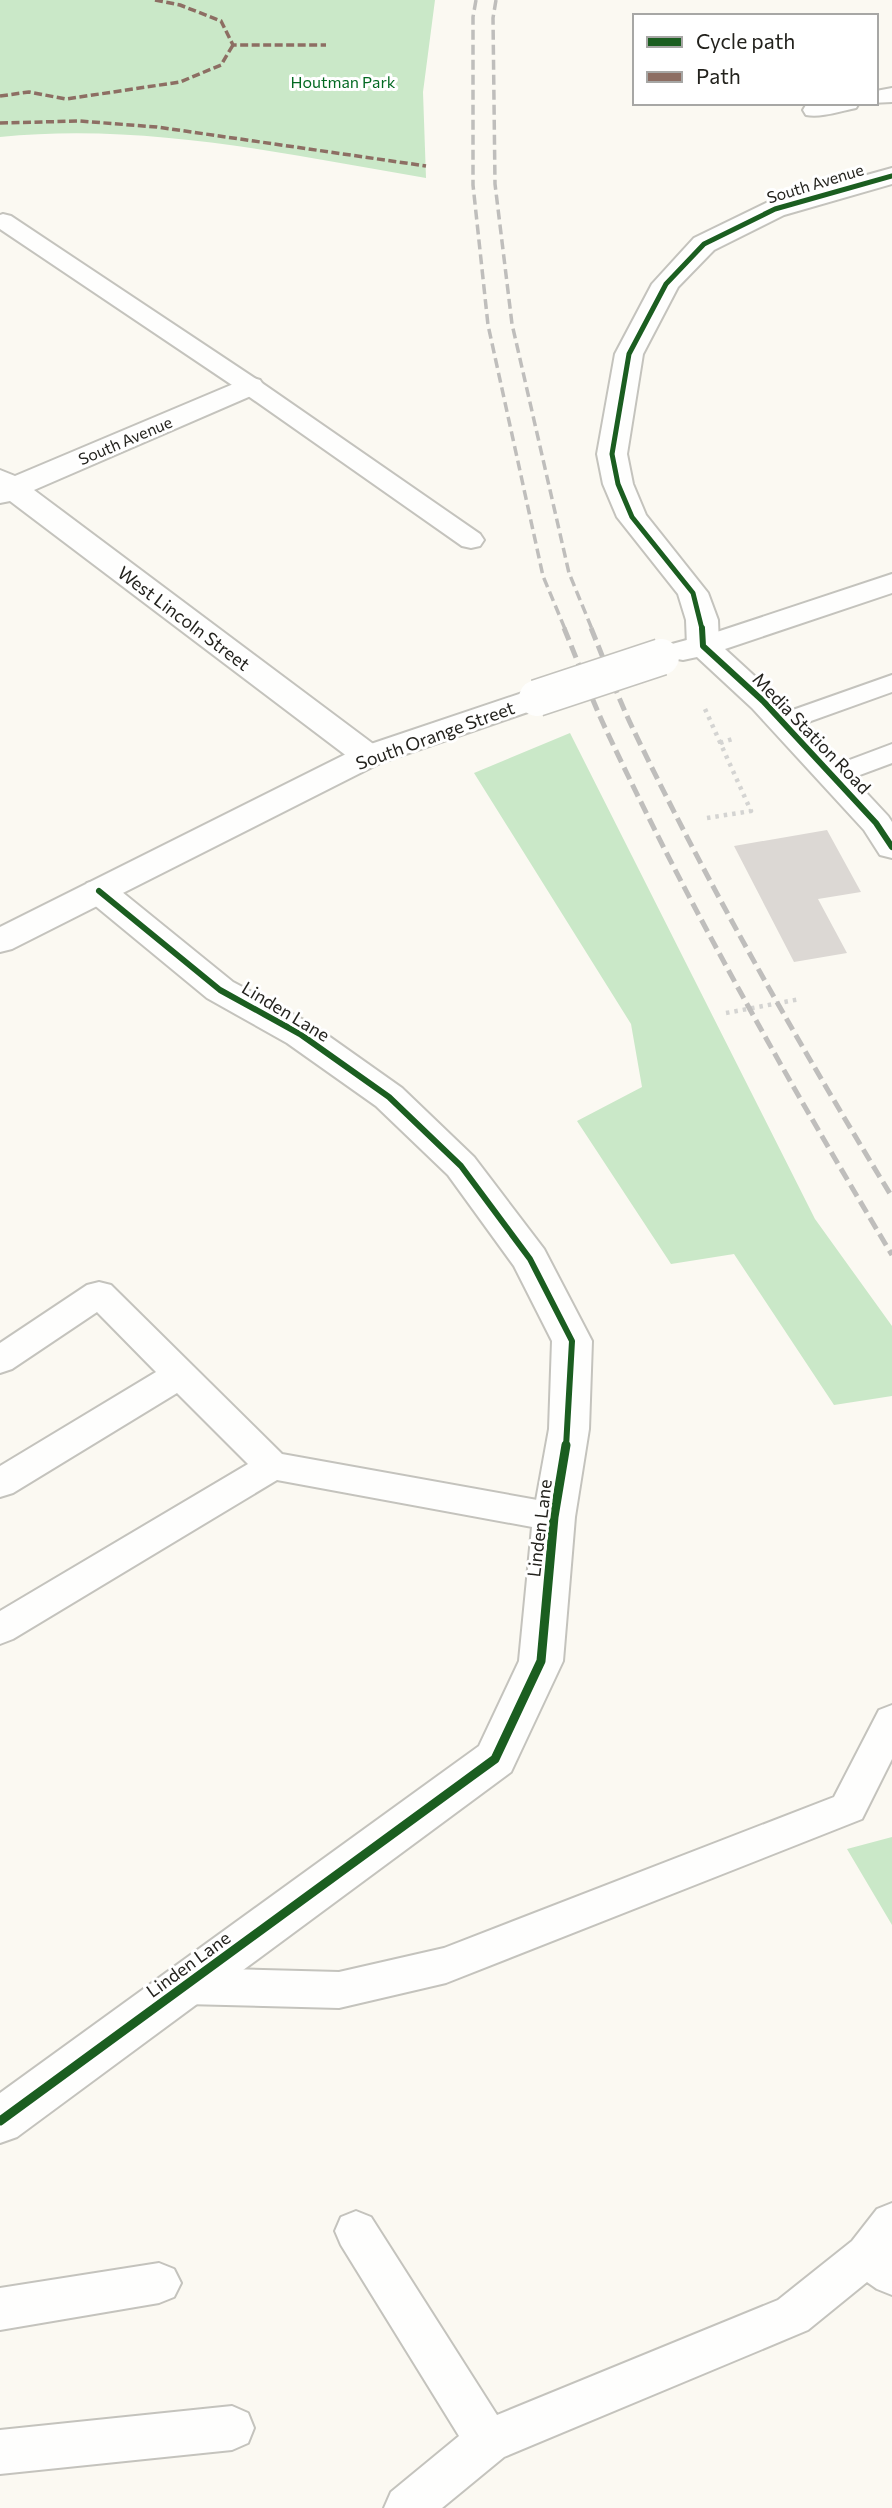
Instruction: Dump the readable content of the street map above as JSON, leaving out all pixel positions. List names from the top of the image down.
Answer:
{
  "streets": {
    "street": [
      "South Avenue",
      "West Lincoln Street",
      "Media Station Road",
      "South Orange Street",
      "Linden Lane"
    ]
  },
  "crossings": [
    ["South Avenue", "West Lincoln Street"],
    ["South Avenue", "Media Station Road"],
    ["South Avenue", "South Orange Street"],
    ["West Lincoln Street", "South Orange Street"],
    ["Media Station Road", "South Orange Street"],
    ["South Orange Street", "Linden Lane"]
  ],
  "parks": ["Houtman Park"],
  "legend": ["Cycle path", "Path"]
}
